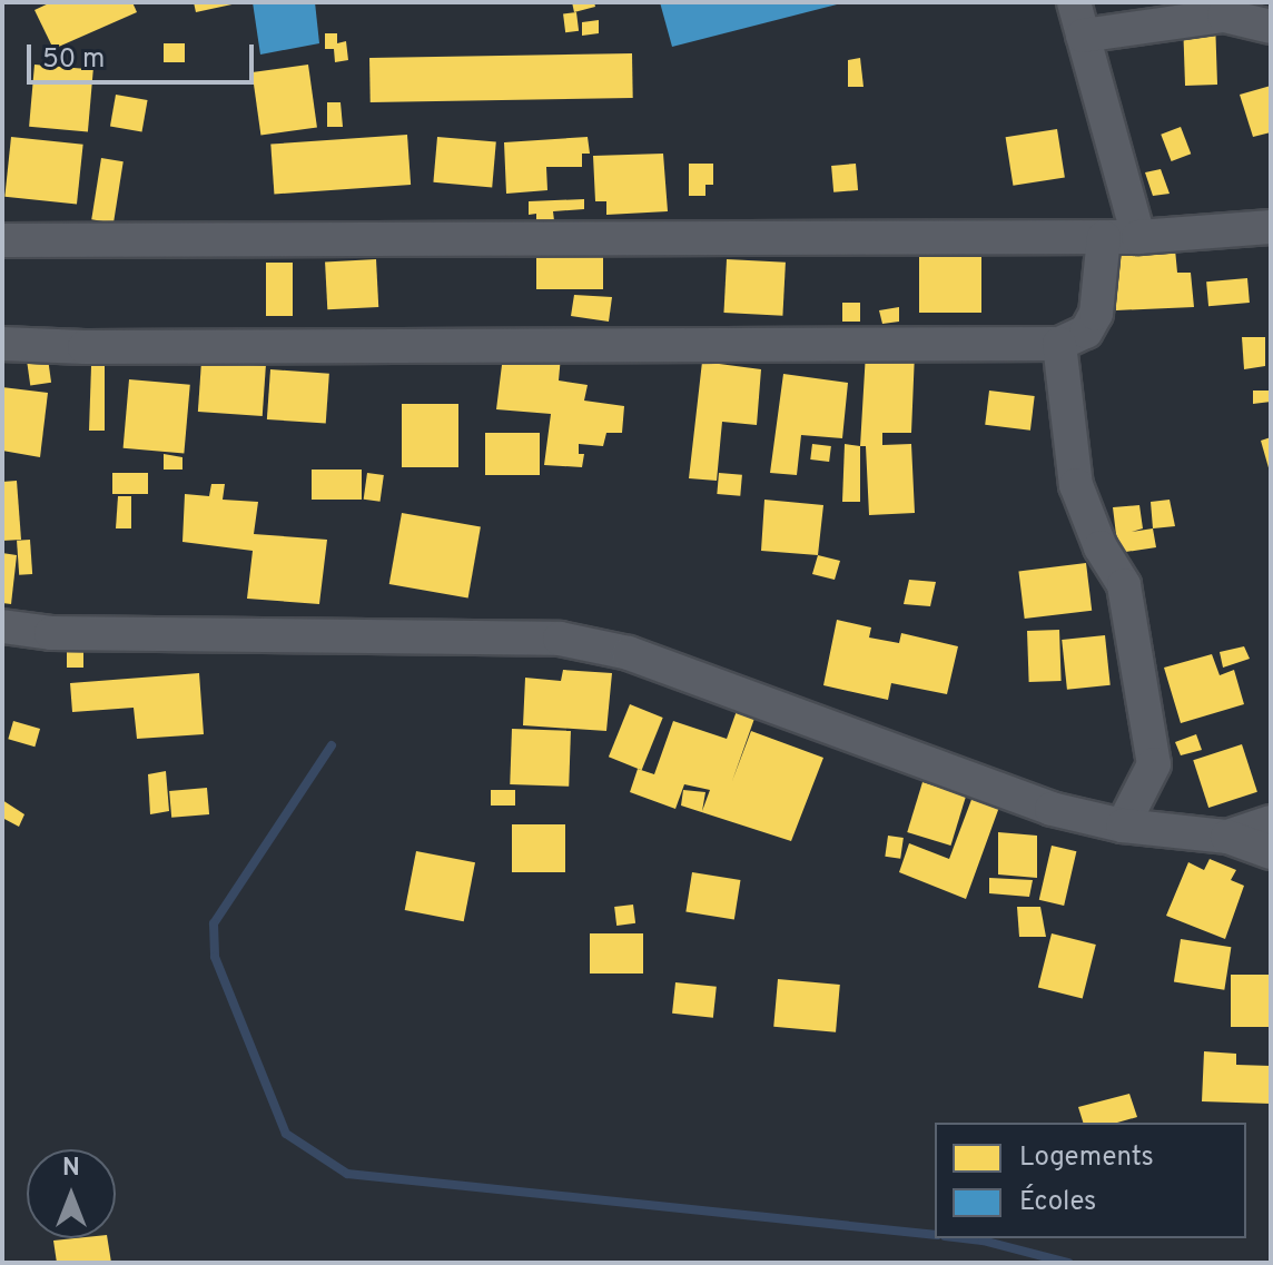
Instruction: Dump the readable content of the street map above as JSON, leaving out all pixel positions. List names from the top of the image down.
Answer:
{
  "legend": ["Logements", "Écoles"],
  "scale_bar": "50 m",
  "north": "top"
}
